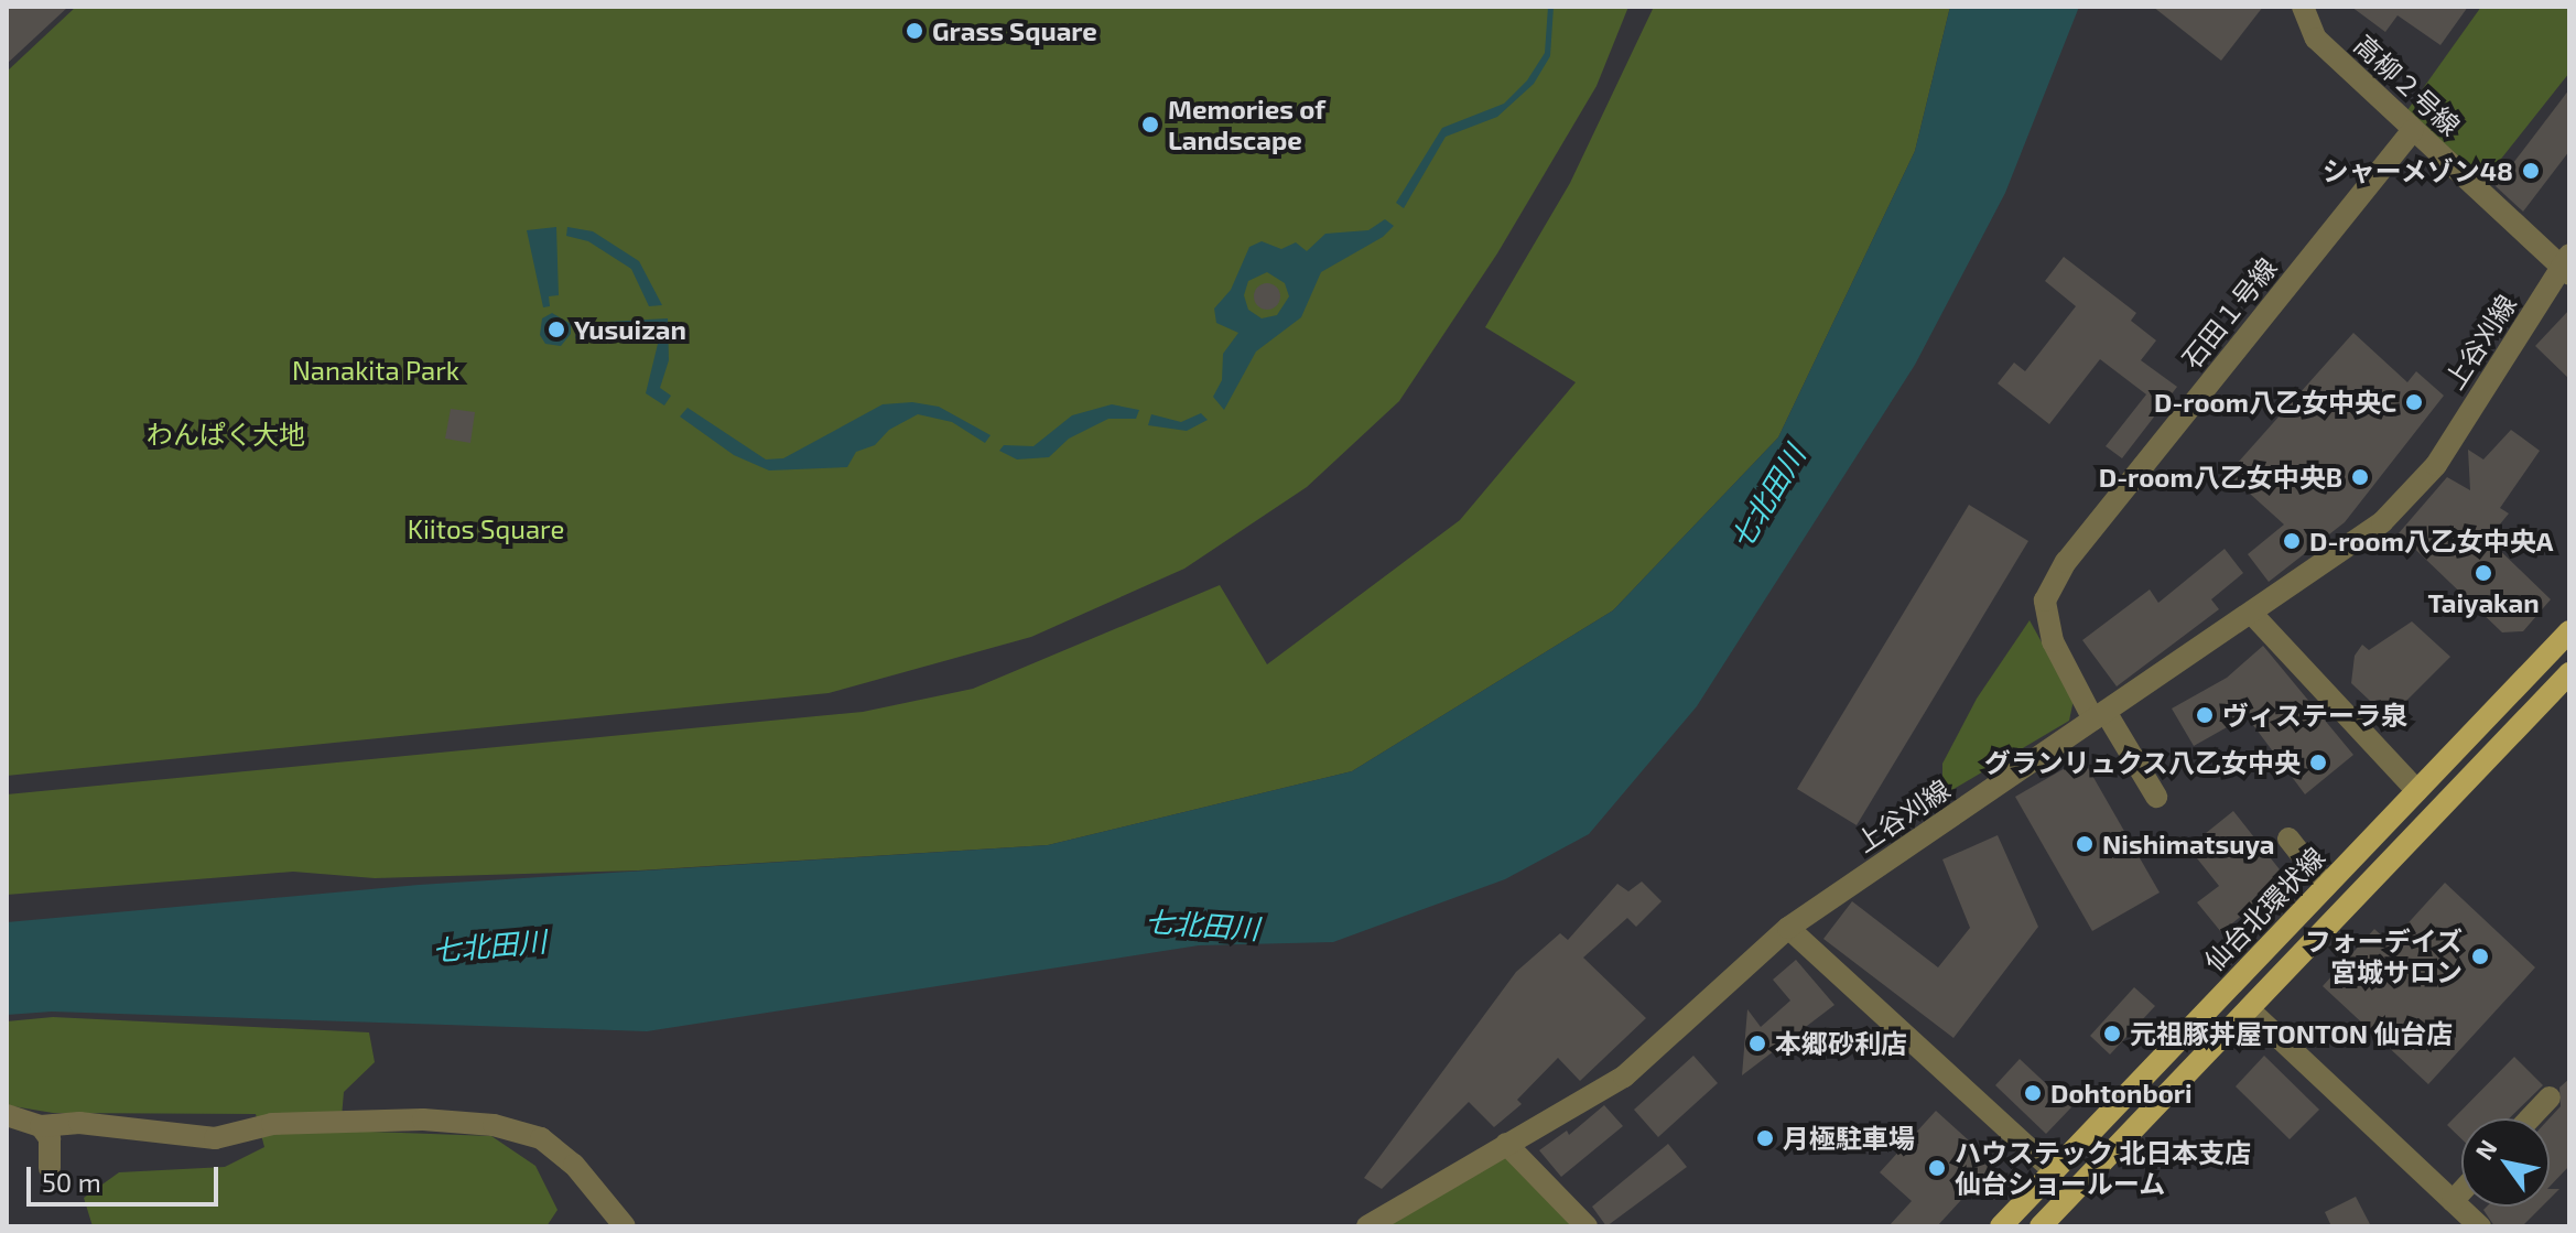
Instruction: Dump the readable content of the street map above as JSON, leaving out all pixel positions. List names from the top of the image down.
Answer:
{
  "streets": {
    "main road": ["仙台北環状線"],
    "street": ["高柳２号線", "石田１号線", "上谷刈線"]
  },
  "crossings": [
    ["高柳２号線", "石田１号線"],
    ["高柳２号線", "上谷刈線"],
    ["石田１号線", "上谷刈線"]
  ],
  "water": ["七北田川"],
  "parks": ["Nanakita Park", "わんぱく大地", "Kiitos Square"],
  "places": [
    "Grass Square",
    "Memories of Landscape",
    "シャーメゾン48",
    "Yusuizan",
    "D-room八乙女中央C",
    "D-room八乙女中央B",
    "D-room八乙女中央A",
    "Taiyakan",
    "ヴィステーラ泉",
    "グランリュクス八乙女中央",
    "Nishimatsuya",
    "フォーデイズ 宮城サロン",
    "元祖豚丼屋TONTON 仙台店",
    "本郷砂利店",
    "Dohtonbori",
    "月極駐車場",
    "ハウステック 北日本支店 仙台ショールーム"
  ],
  "scale_bar": "50 m",
  "north": "top left"
}
